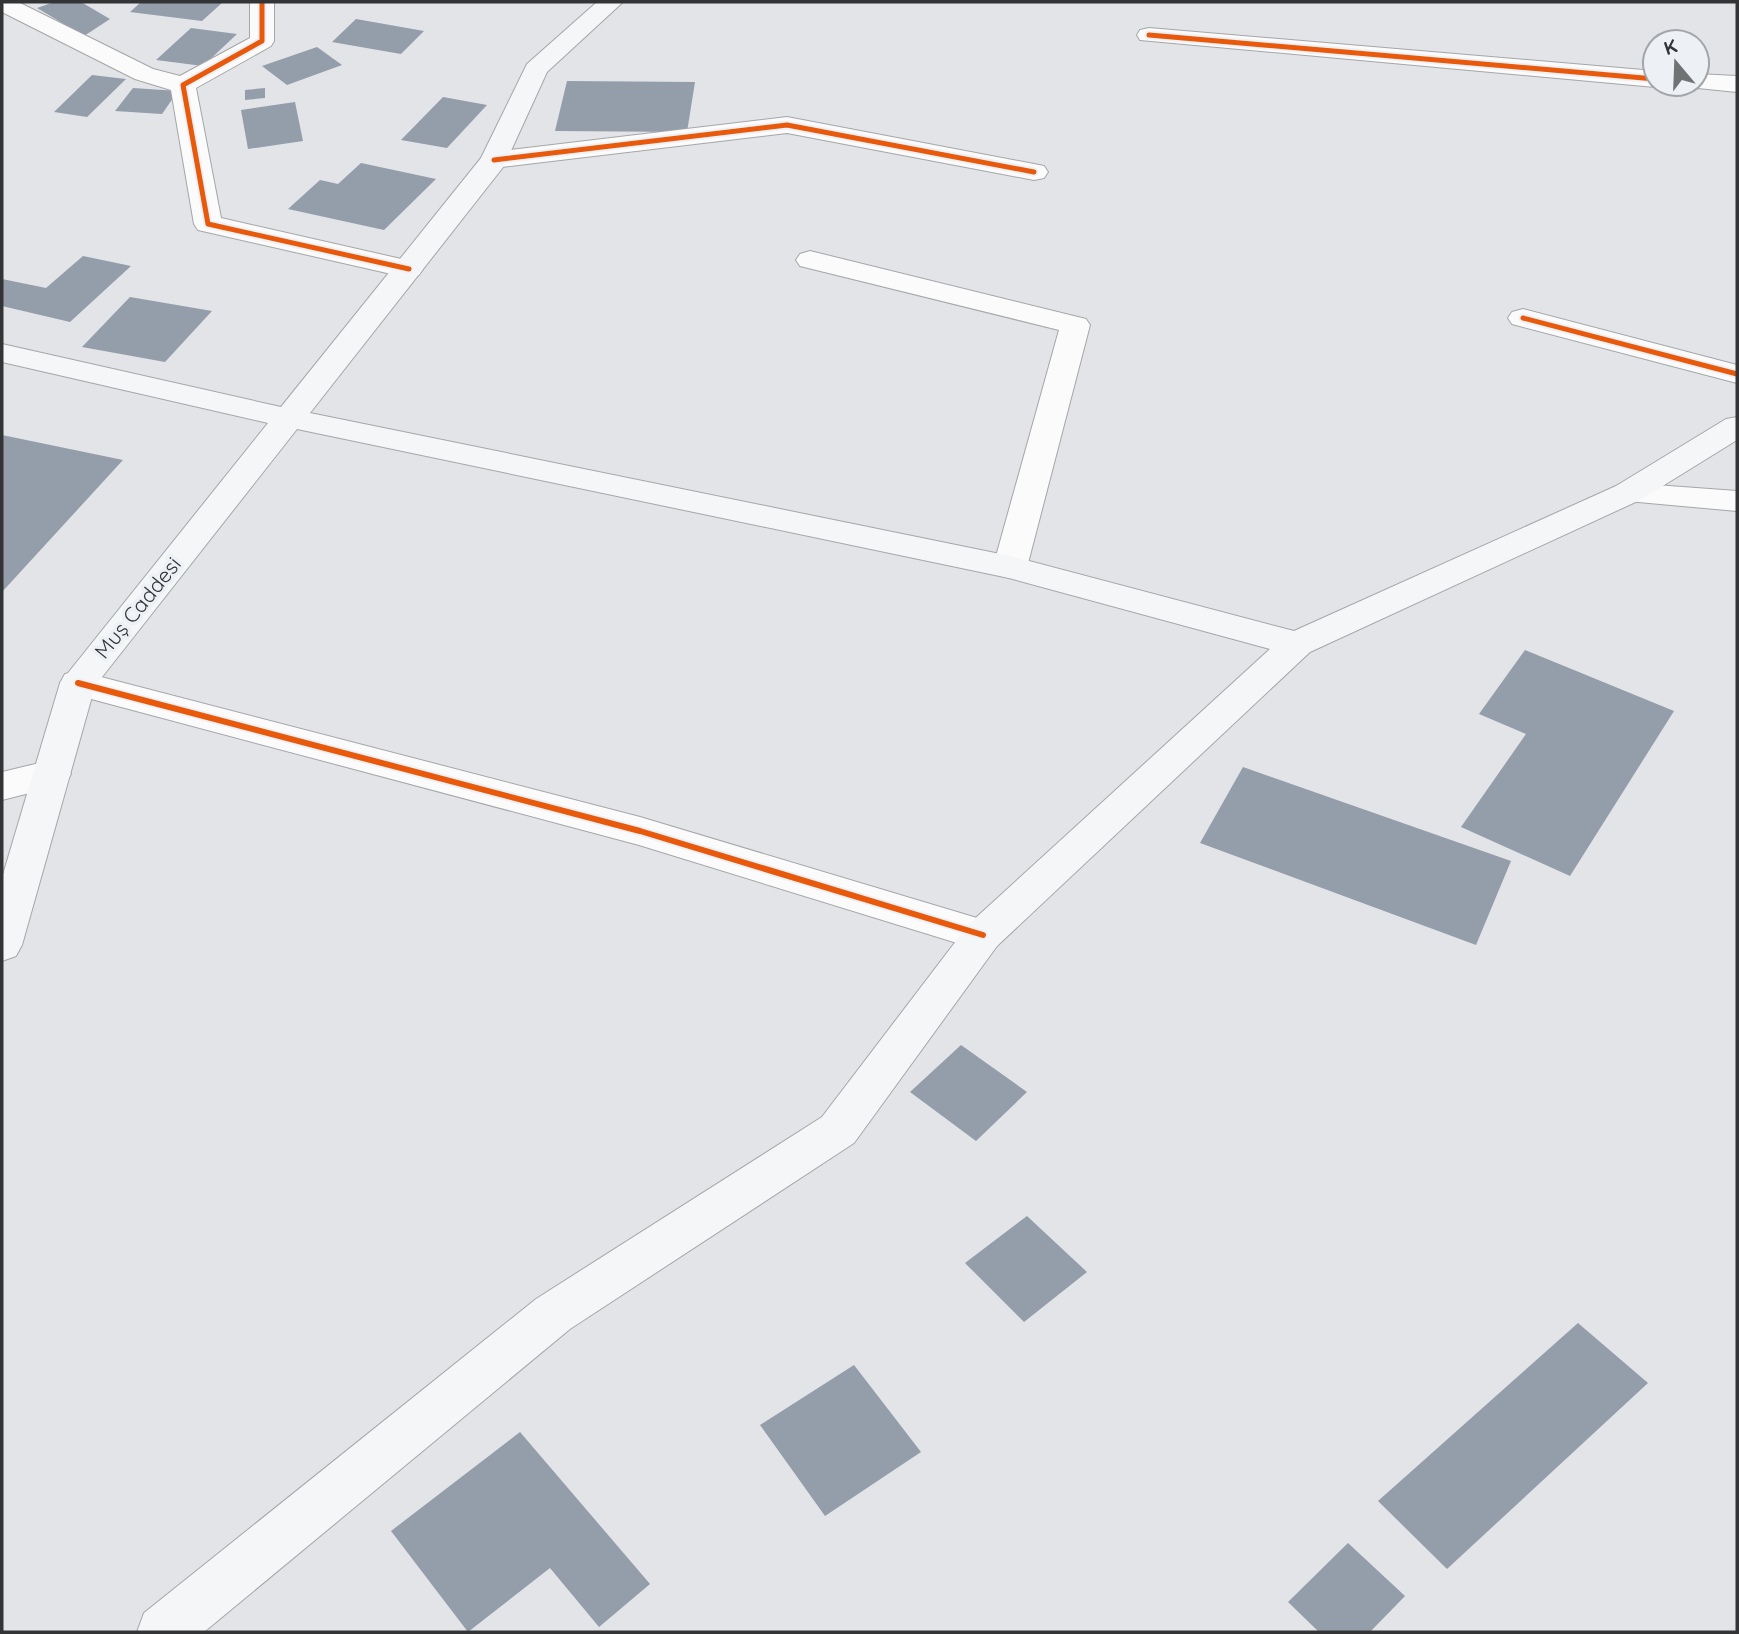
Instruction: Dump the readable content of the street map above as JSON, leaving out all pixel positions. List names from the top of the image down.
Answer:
{
  "streets": {
    "main road": ["Muş Caddesi"]
  },
  "north": "top"
}
